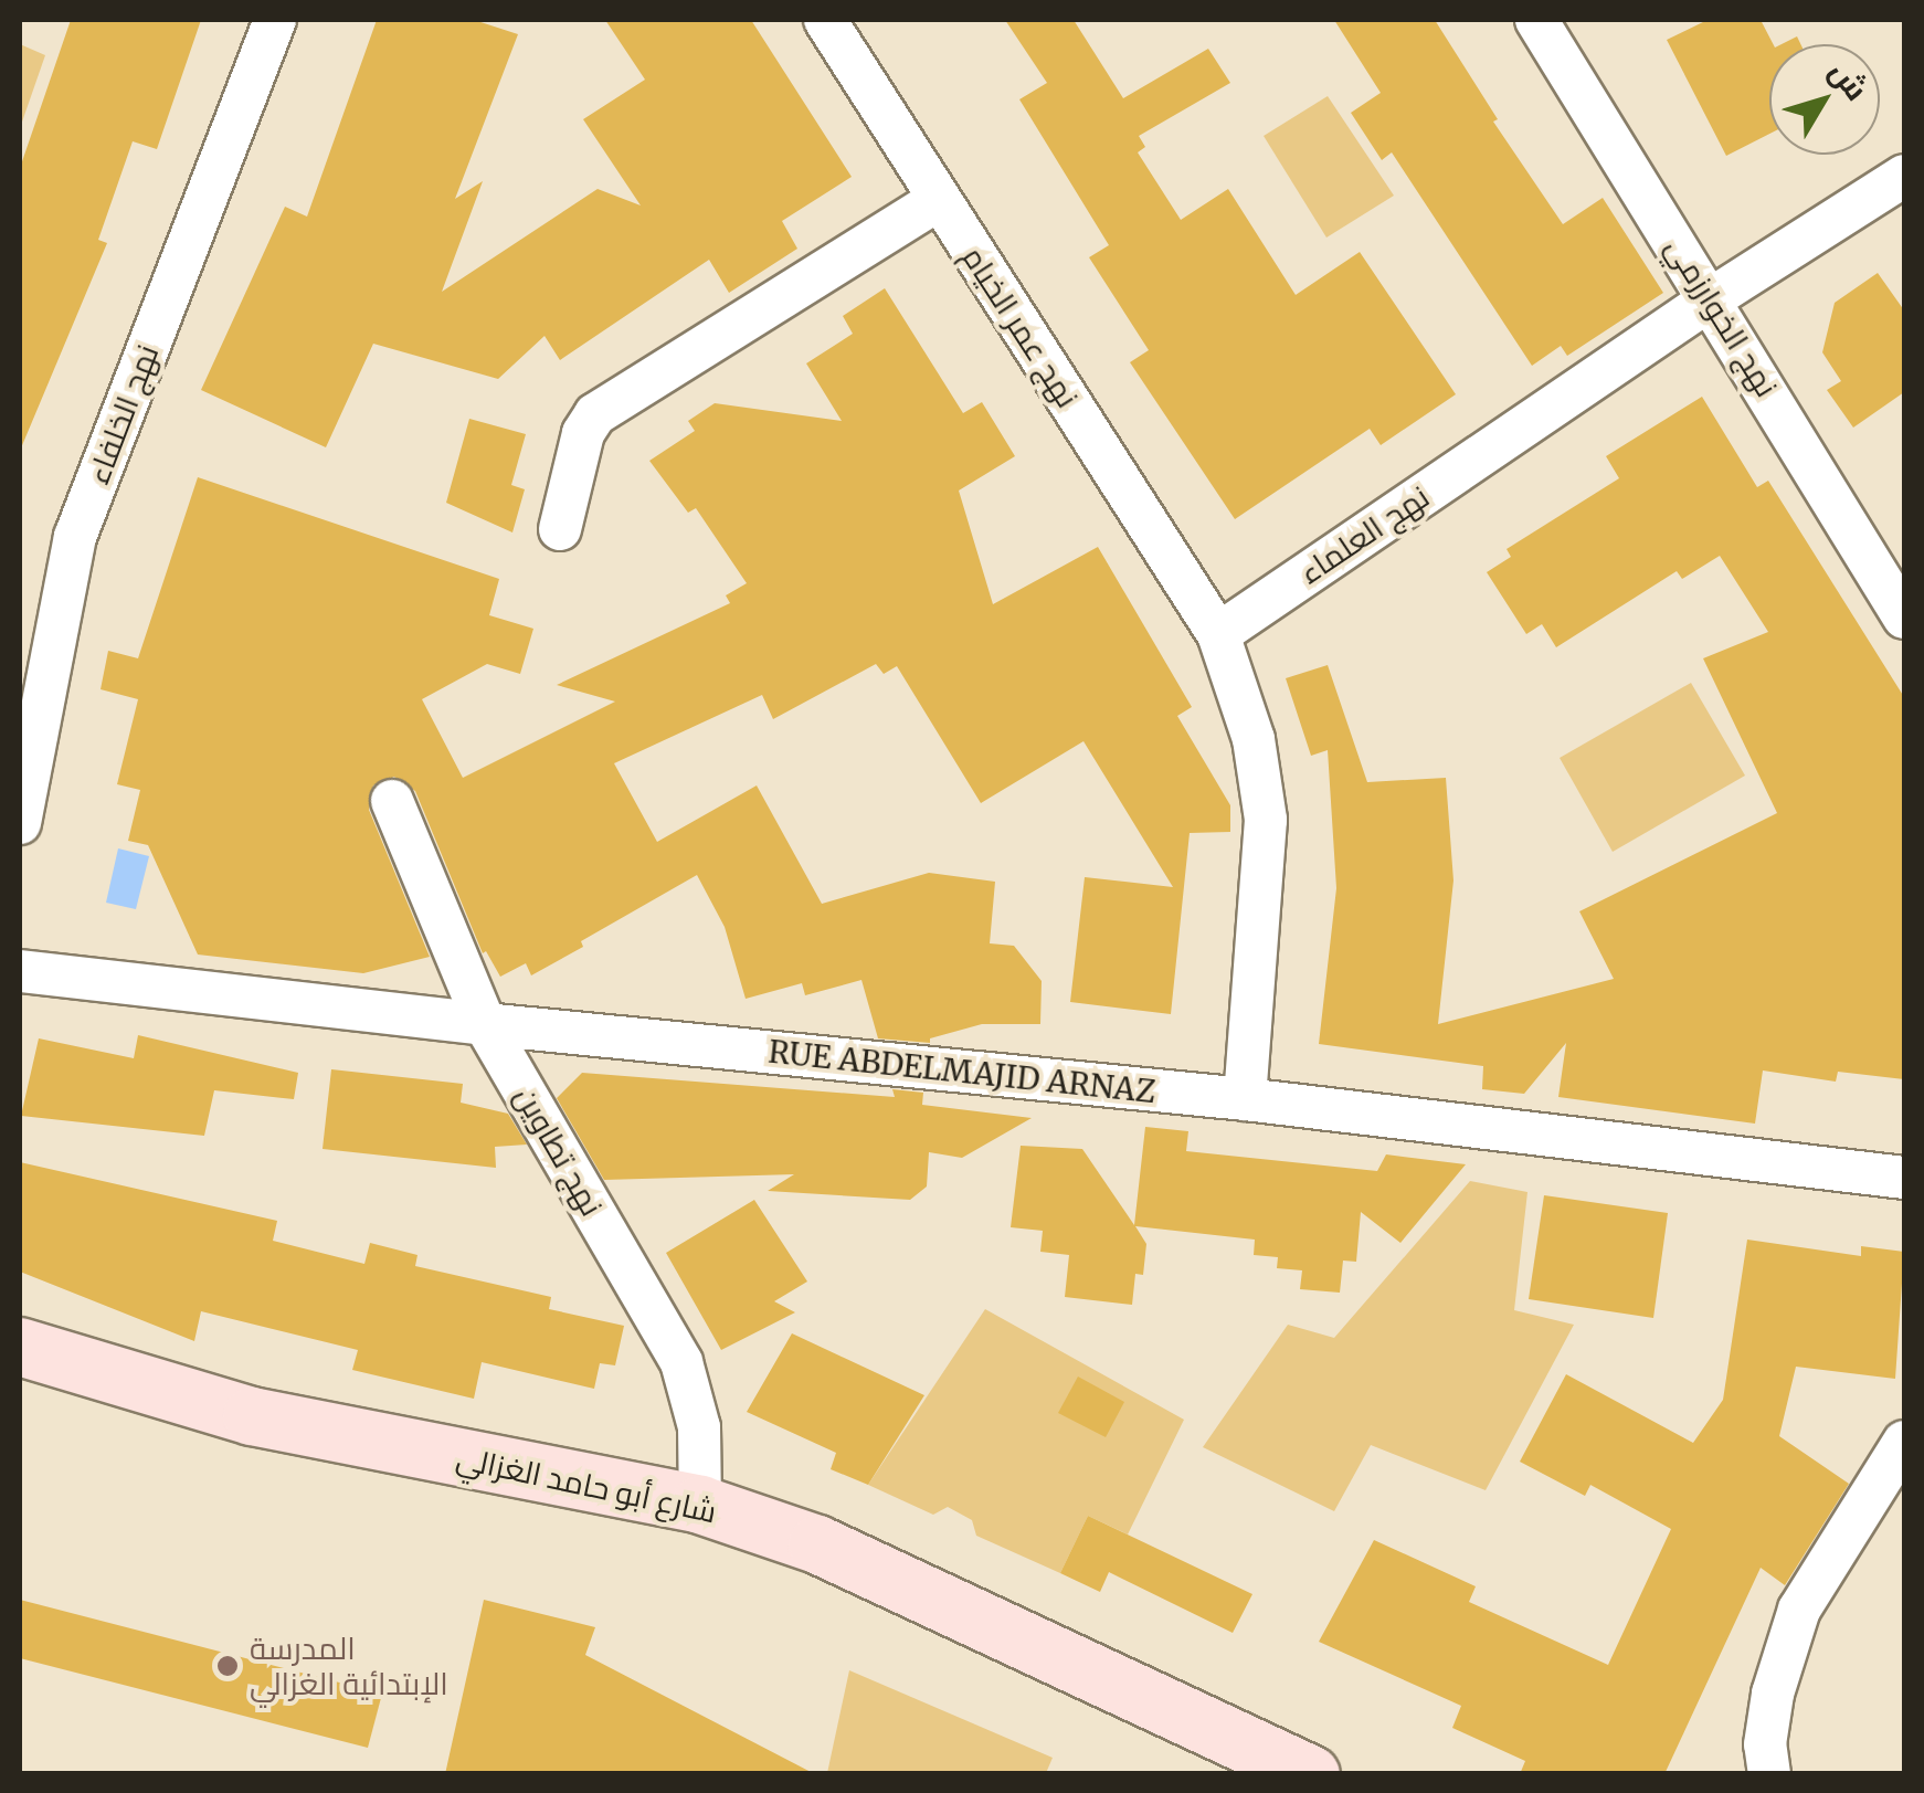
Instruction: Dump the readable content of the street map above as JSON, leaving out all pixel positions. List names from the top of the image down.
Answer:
{
  "streets": {
    "main road": ["شارع أبو حامد الغزالي"],
    "street": [
      "نهج الخوارزمي",
      "نهج عمر الخيام",
      "نهج الخلفاء",
      "نهج العلماء",
      "RUE ABDELMAJID ARNAZ",
      "نهج تطاوين"
    ]
  },
  "crossings": [
    ["نهج الخوارزمي", "نهج العلماء"],
    ["نهج عمر الخيام", "نهج العلماء"],
    ["RUE ABDELMAJID ARNAZ", "نهج تطاوين"],
    ["نهج تطاوين", "شارع أبو حامد الغزالي"]
  ],
  "places": ["المدرسة الإبتدائية الغزالي"],
  "north": "top right"
}
